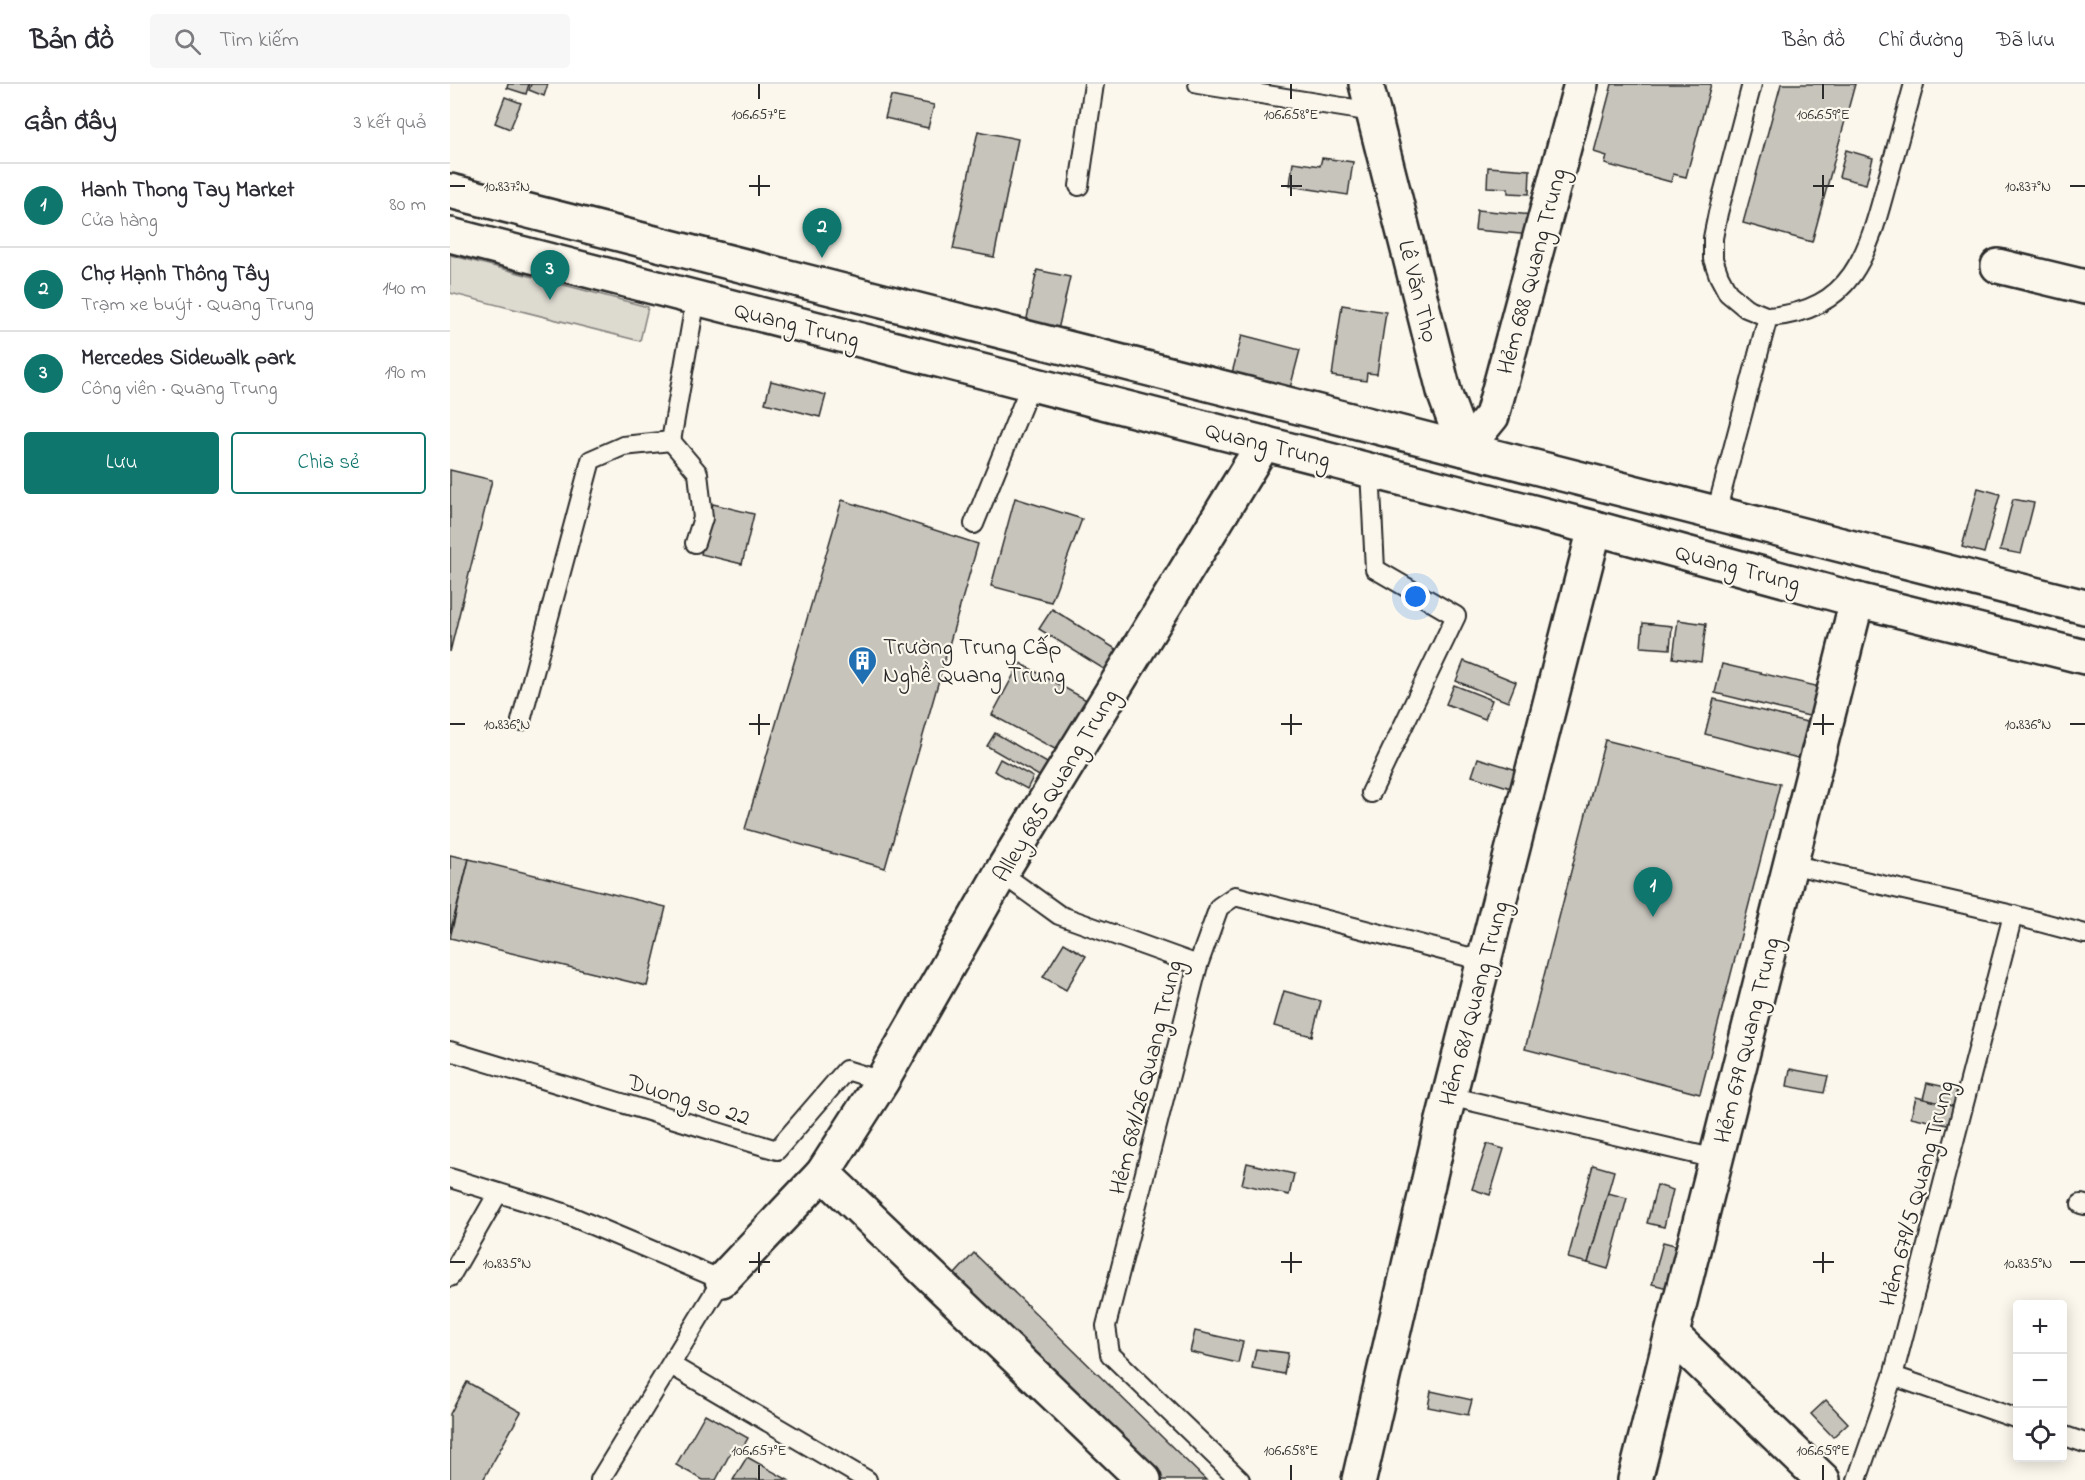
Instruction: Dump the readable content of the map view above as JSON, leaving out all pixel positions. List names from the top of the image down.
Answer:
{
  "streets": {
    "street": [
      "Hẻm 688 Quang Trung",
      "Lê Văn Thọ",
      "Quang Trung",
      "Alley 685 Quang Trung",
      "Hẻm 681 Quang Trung",
      "Hẻm 679 Quang Trung"
    ],
    "lane": ["Hẻm 681/26 Quang Trung", "Duong so 22", "Hẻm 679/5 Quang Trung"]
  },
  "crossings": [
    ["Hẻm 688 Quang Trung", "Lê Văn Thọ"],
    ["Hẻm 688 Quang Trung", "Quang Trung"],
    ["Lê Văn Thọ", "Quang Trung"],
    ["Quang Trung", "Alley 685 Quang Trung"],
    ["Quang Trung", "Hẻm 681 Quang Trung"],
    ["Quang Trung", "Hẻm 679 Quang Trung"],
    ["Alley 685 Quang Trung", "Duong so 22"],
    ["Hẻm 681 Quang Trung", "Hẻm 681/26 Quang Trung"]
  ],
  "places": {
    "building": ["Trường Trung Cấp Nghề Quang Trung"]
  },
  "page": {
    "header": "Bản đồ",
    "search": "Tìm kiếm",
    "nav": ["Bản đồ", "Chỉ đường", "Đã lưu"],
    "heading": ["Gần đây", "3 kết quả"],
    "list": [
      {
        "mark": "1",
        "name": "Hanh Thong Tay Market",
        "note": "Cửa hàng",
        "value": "80 m"
      },
      {
        "mark": "2",
        "name": "Chợ Hạnh Thông Tây",
        "note": "Trạm xe buýt · Quang Trung",
        "value": "140 m"
      },
      {
        "mark": "3",
        "name": "Mercedes Sidewalk park",
        "note": "Công viên · Quang Trung",
        "value": "190 m"
      }
    ],
    "pins": ["2", "3", "1"],
    "buttons": ["Lưu", "Chia sẻ"],
    "map_buttons": ["+", "−"]
  },
  "coordinates": [
    "106.657°E",
    "106.658°E",
    "106.659°E",
    "10.837°N",
    "10.836°N",
    "10.835°N"
  ]
}
